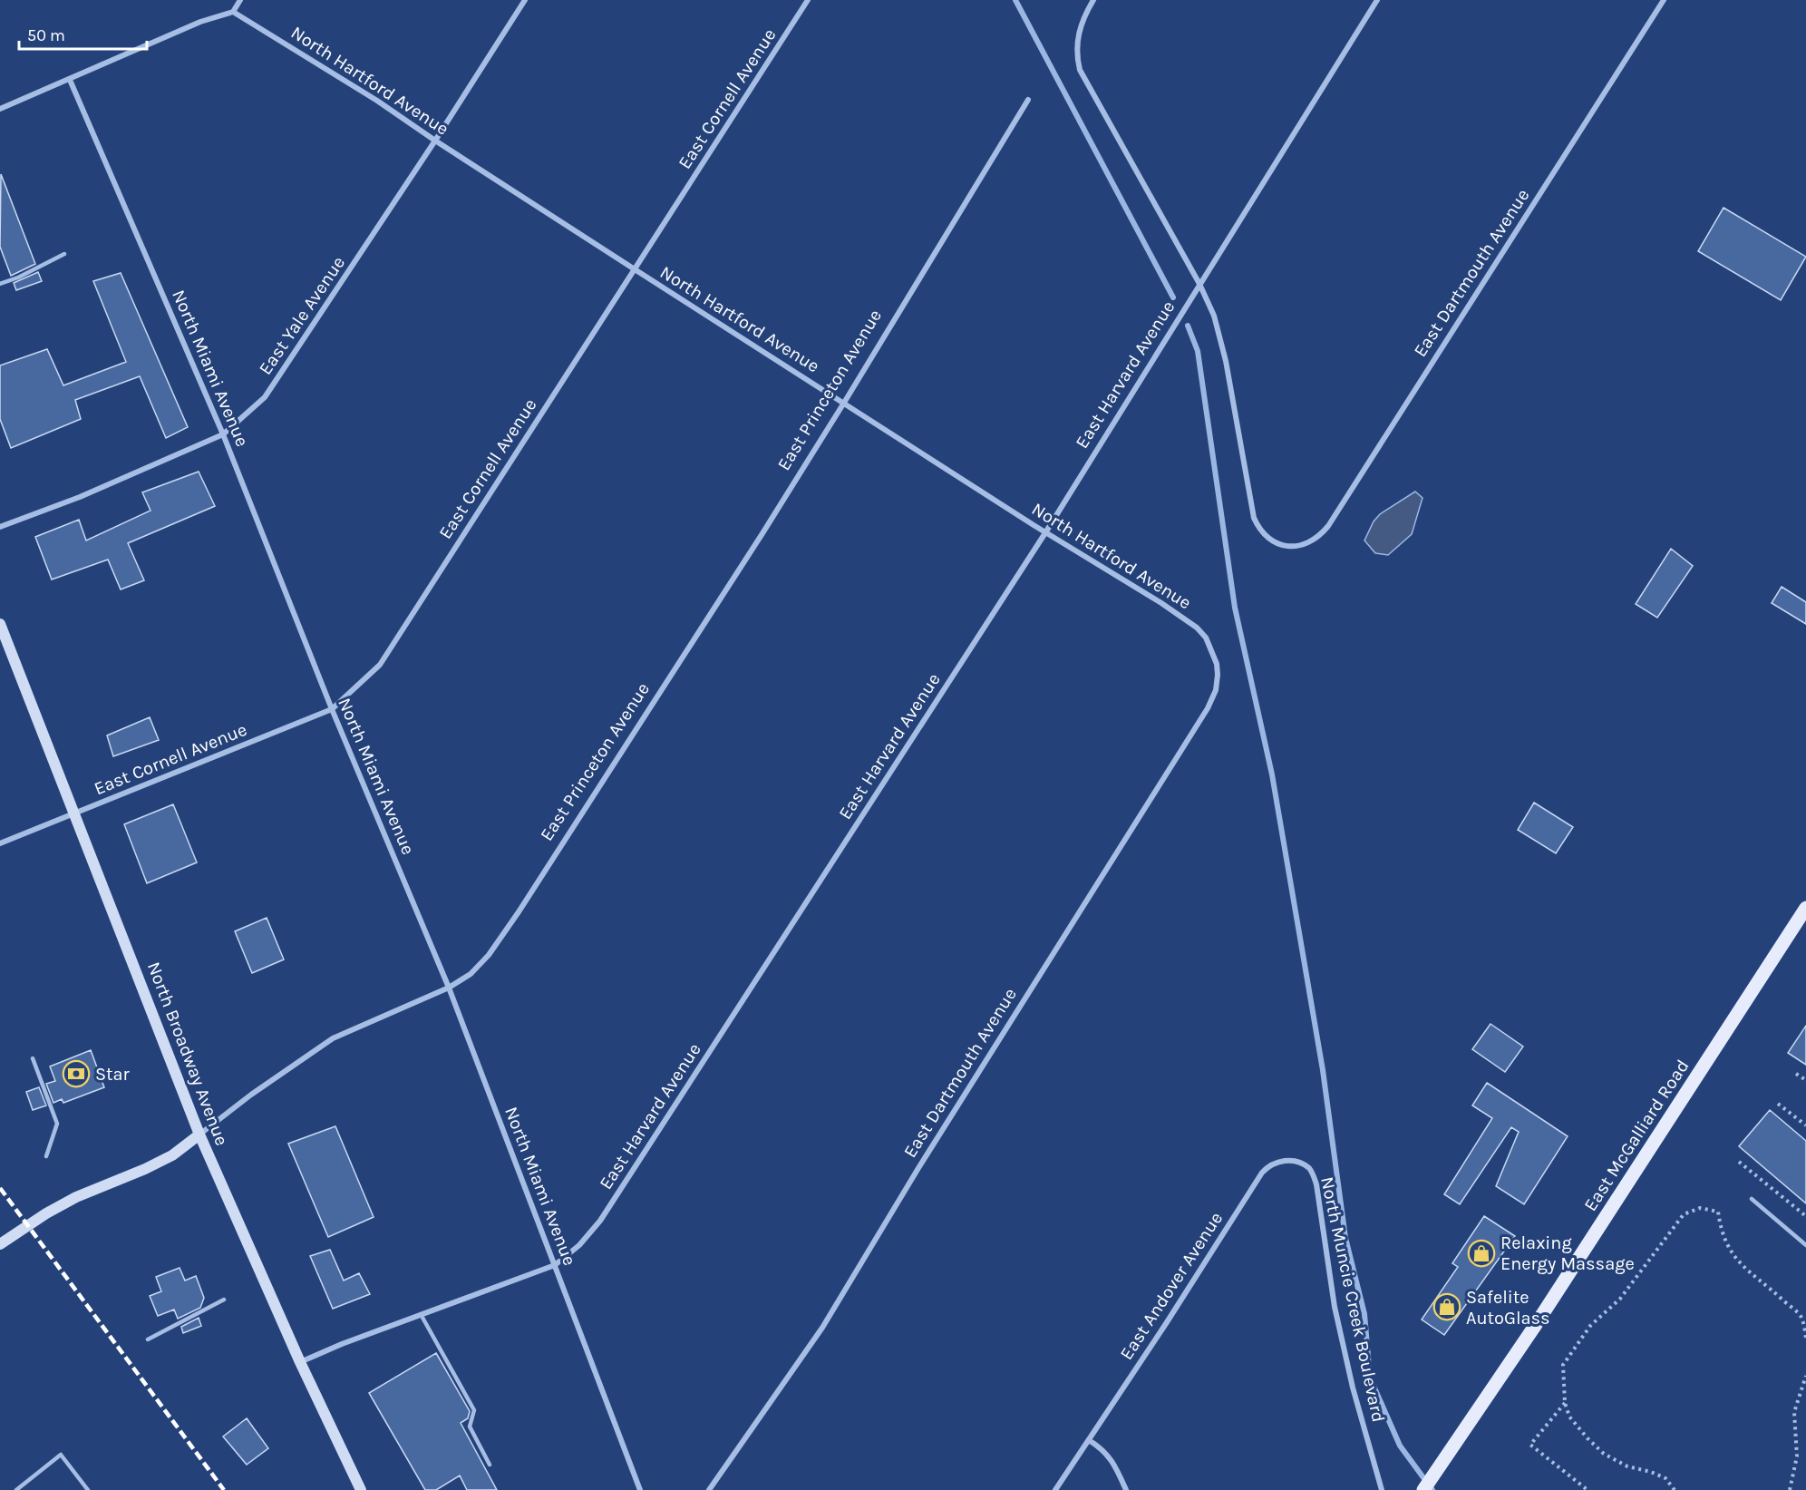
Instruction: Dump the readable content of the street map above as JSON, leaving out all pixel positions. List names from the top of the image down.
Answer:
{
  "streets": {
    "main road": ["East Princeton Avenue", "North Broadway Avenue", "East McGalliard Road"],
    "street": [
      "North Hartford Avenue",
      "East Cornell Avenue",
      "East Dartmouth Avenue",
      "East Yale Avenue",
      "North Miami Avenue",
      "East Harvard Avenue",
      "East Andover Avenue",
      "North Muncie Creek Boulevard"
    ]
  },
  "crossings": [
    ["North Hartford Avenue", "East Cornell Avenue"],
    ["North Hartford Avenue", "East Dartmouth Avenue"],
    ["North Hartford Avenue", "East Yale Avenue"],
    ["North Hartford Avenue", "East Harvard Avenue"],
    ["North Hartford Avenue", "East Princeton Avenue"],
    ["East Cornell Avenue", "North Miami Avenue"],
    ["East Cornell Avenue", "North Broadway Avenue"],
    ["East Dartmouth Avenue", "East Harvard Avenue"],
    ["East Yale Avenue", "North Miami Avenue"],
    ["North Miami Avenue", "East Harvard Avenue"],
    ["North Miami Avenue", "East Princeton Avenue"],
    ["East Harvard Avenue", "North Broadway Avenue"],
    ["East Princeton Avenue", "North Broadway Avenue"],
    ["East Andover Avenue", "North Muncie Creek Boulevard"]
  ],
  "places": {
    "bank": ["Star"],
    "shop": ["Relaxing Energy Massage", "Safelite AutoGlass"]
  },
  "scale_bar": "50 m"
}
